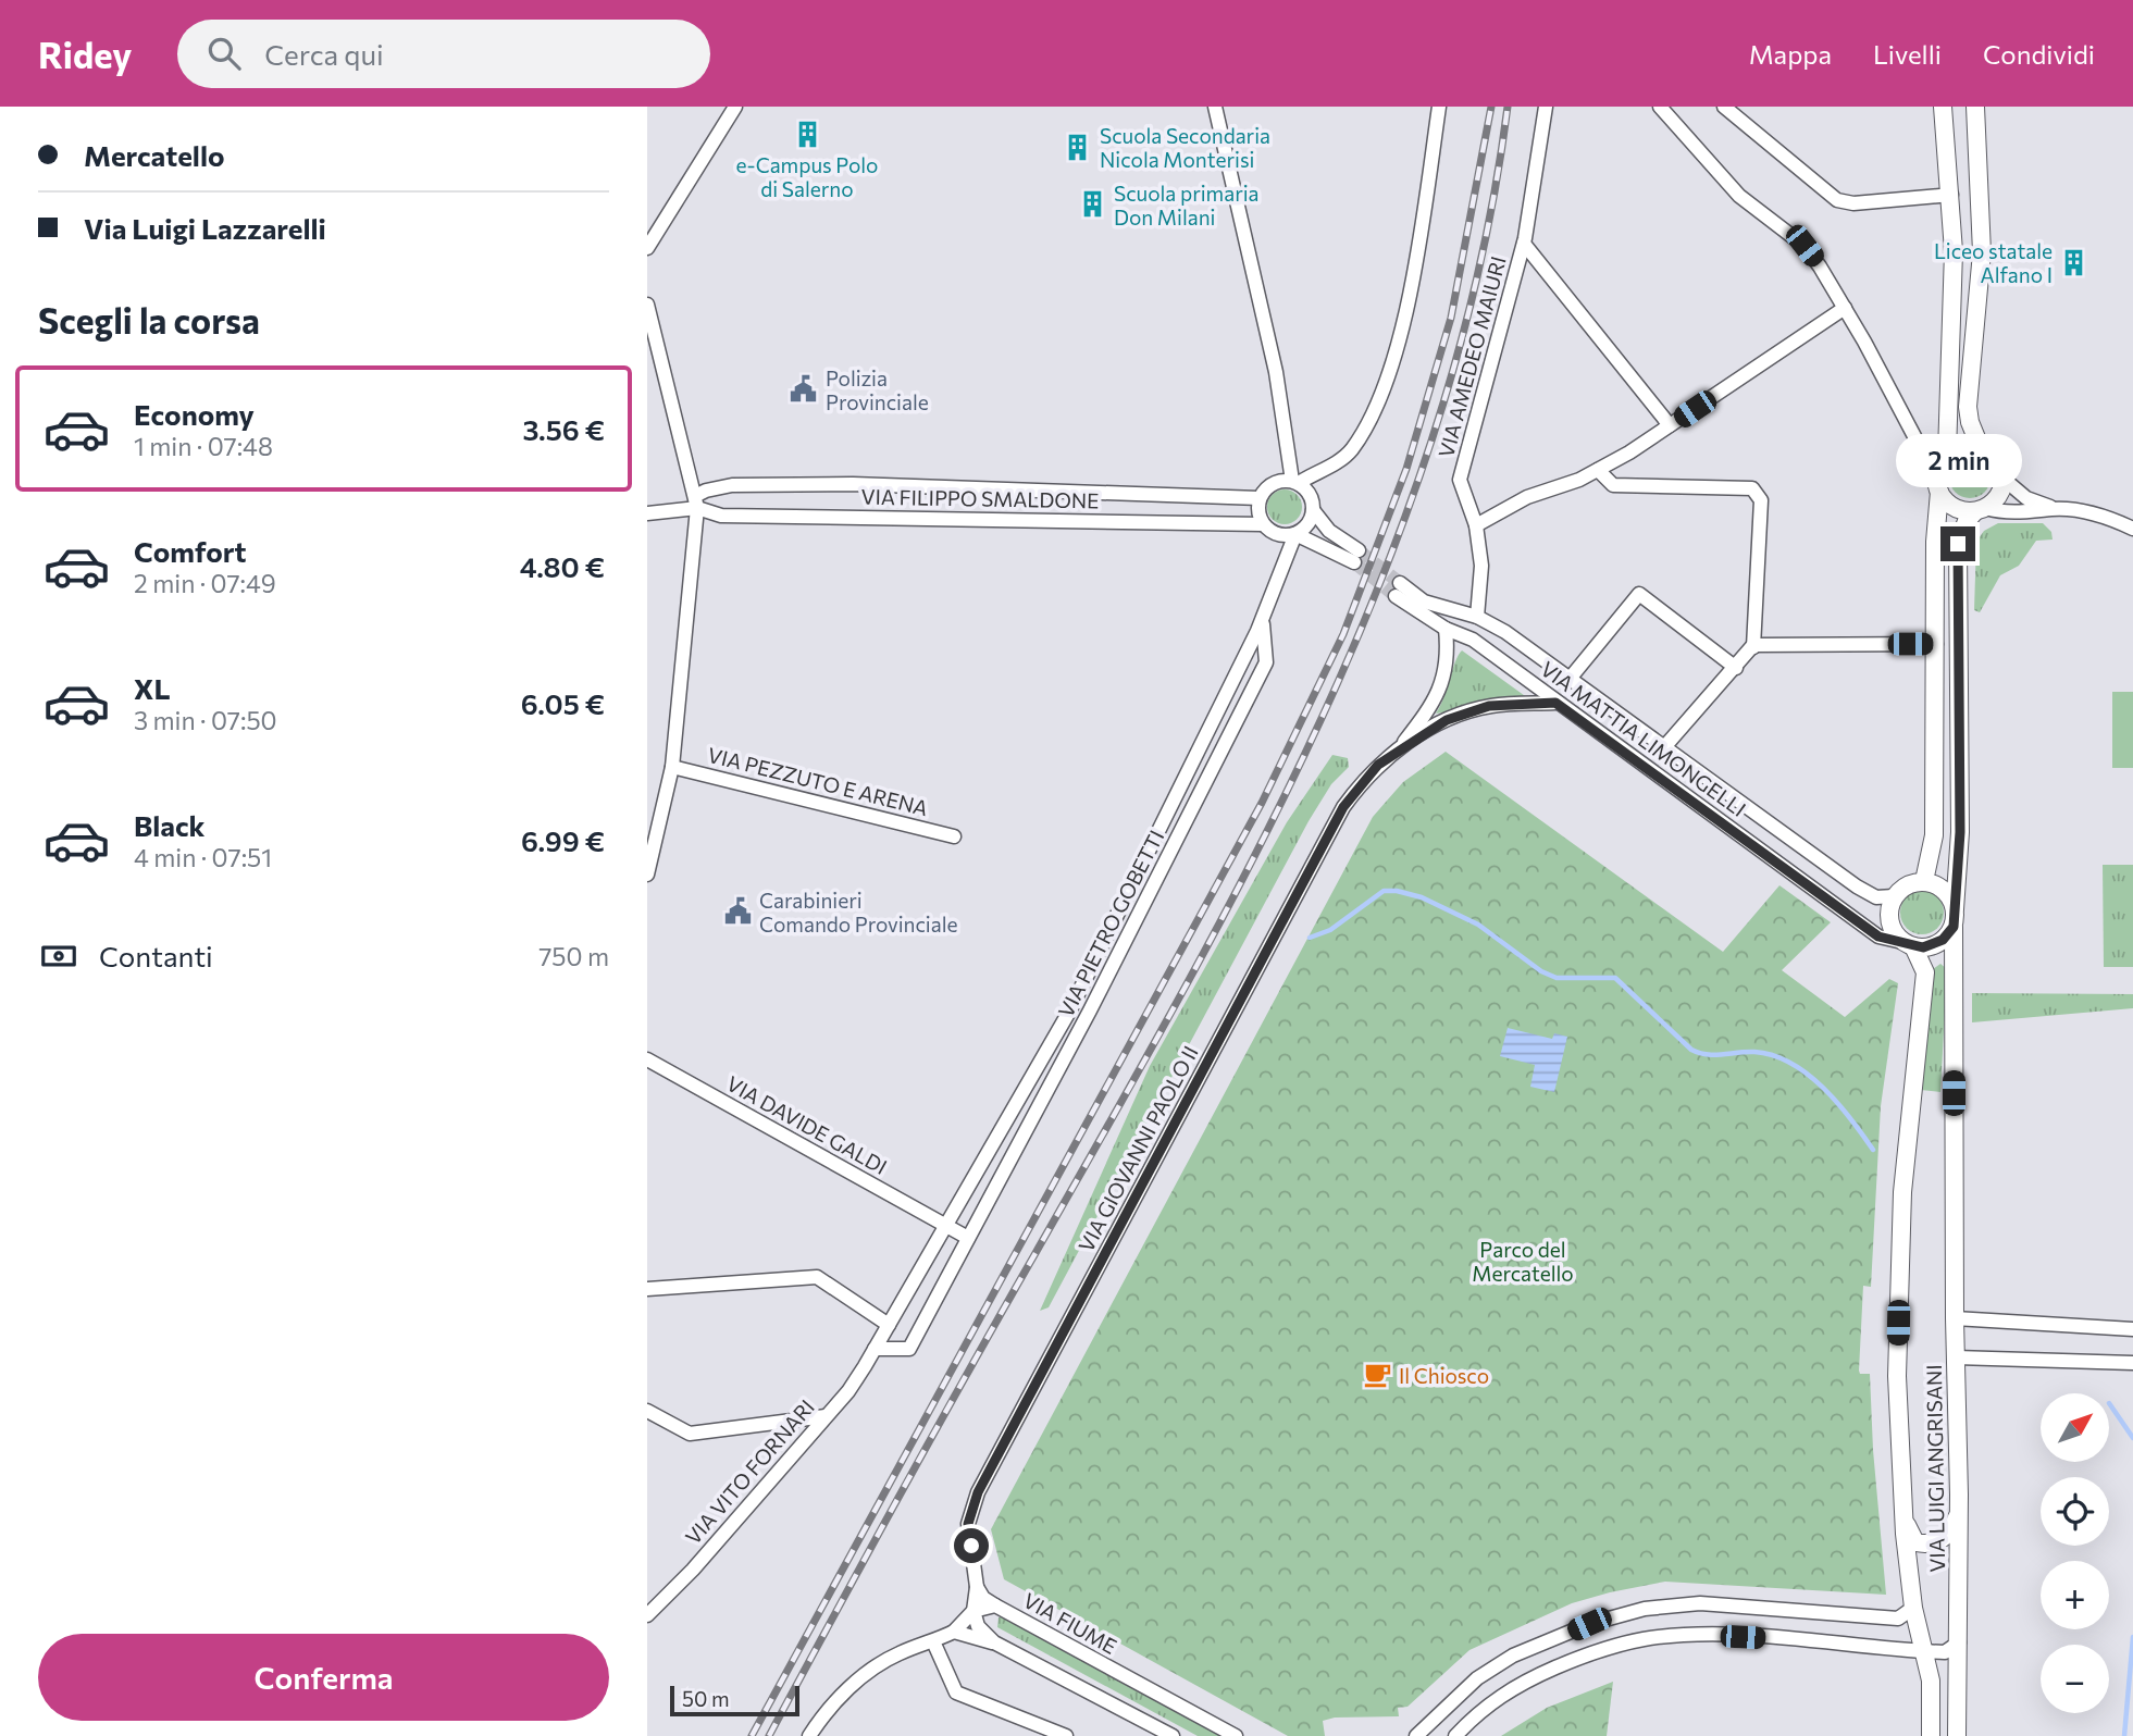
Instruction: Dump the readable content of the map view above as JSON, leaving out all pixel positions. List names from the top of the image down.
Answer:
{
  "streets": {
    "street": [
      "VIA AMEDEO MAIURI",
      "VIA FILIPPO SMALDONE",
      "VIA MATTIA LIMONGELLI",
      "VIA PEZZUTO E ARENA",
      "VIA PIETRO GOBETTI",
      "VIA DAVIDE GALDI",
      "VIA GIOVANNI PAOLO II",
      "VIA LUIGI ANGRISANI",
      "VIA VITO FORNARI",
      "VIA FIUME"
    ]
  },
  "crossings": [
    ["VIA AMEDEO MAIURI", "VIA MATTIA LIMONGELLI"],
    ["VIA FILIPPO SMALDONE", "VIA PIETRO GOBETTI"],
    ["VIA MATTIA LIMONGELLI", "VIA GIOVANNI PAOLO II"],
    ["VIA MATTIA LIMONGELLI", "VIA LUIGI ANGRISANI"],
    ["VIA PIETRO GOBETTI", "VIA DAVIDE GALDI"],
    ["VIA PIETRO GOBETTI", "VIA VITO FORNARI"],
    ["VIA DAVIDE GALDI", "VIA VITO FORNARI"],
    ["VIA GIOVANNI PAOLO II", "VIA FIUME"]
  ],
  "parks": ["Parco del Mercatello"],
  "places": {
    "building": [
      "e-Campus Polo di Salerno",
      "Scuola Secondaria Nicola Monterisi",
      "Scuola primaria Don Milani",
      "Liceo statale Alfano I"
    ],
    "public building": ["Polizia Provinciale", "Carabinieri Comando Provinciale"],
    "cafe": ["Il Chiosco"]
  },
  "scale_bar": "50 m",
  "north": "top right",
  "page": {
    "header": "Ridey",
    "search": "Cerca qui",
    "nav": ["Mappa", "Livelli", "Condividi"],
    "banner": ["Mercatello", "Via Luigi Lazzarelli"],
    "heading": "Scegli la corsa",
    "list": [
      {
        "name": "Economy",
        "note": "1 min · 07:48",
        "value": "3.56 €"
      },
      {
        "name": "Comfort",
        "note": "2 min · 07:49",
        "value": "4.80 €"
      },
      {
        "name": "XL",
        "note": "3 min · 07:50",
        "value": "6.05 €"
      },
      {
        "name": "Black",
        "note": "4 min · 07:51",
        "value": "6.99 €"
      }
    ],
    "bubble": "2 min",
    "pay": ["Contanti", "750 m"],
    "map_buttons": ["+", "−"],
    "buttons": "Conferma",
    "scale": "50 m"
  }
}
